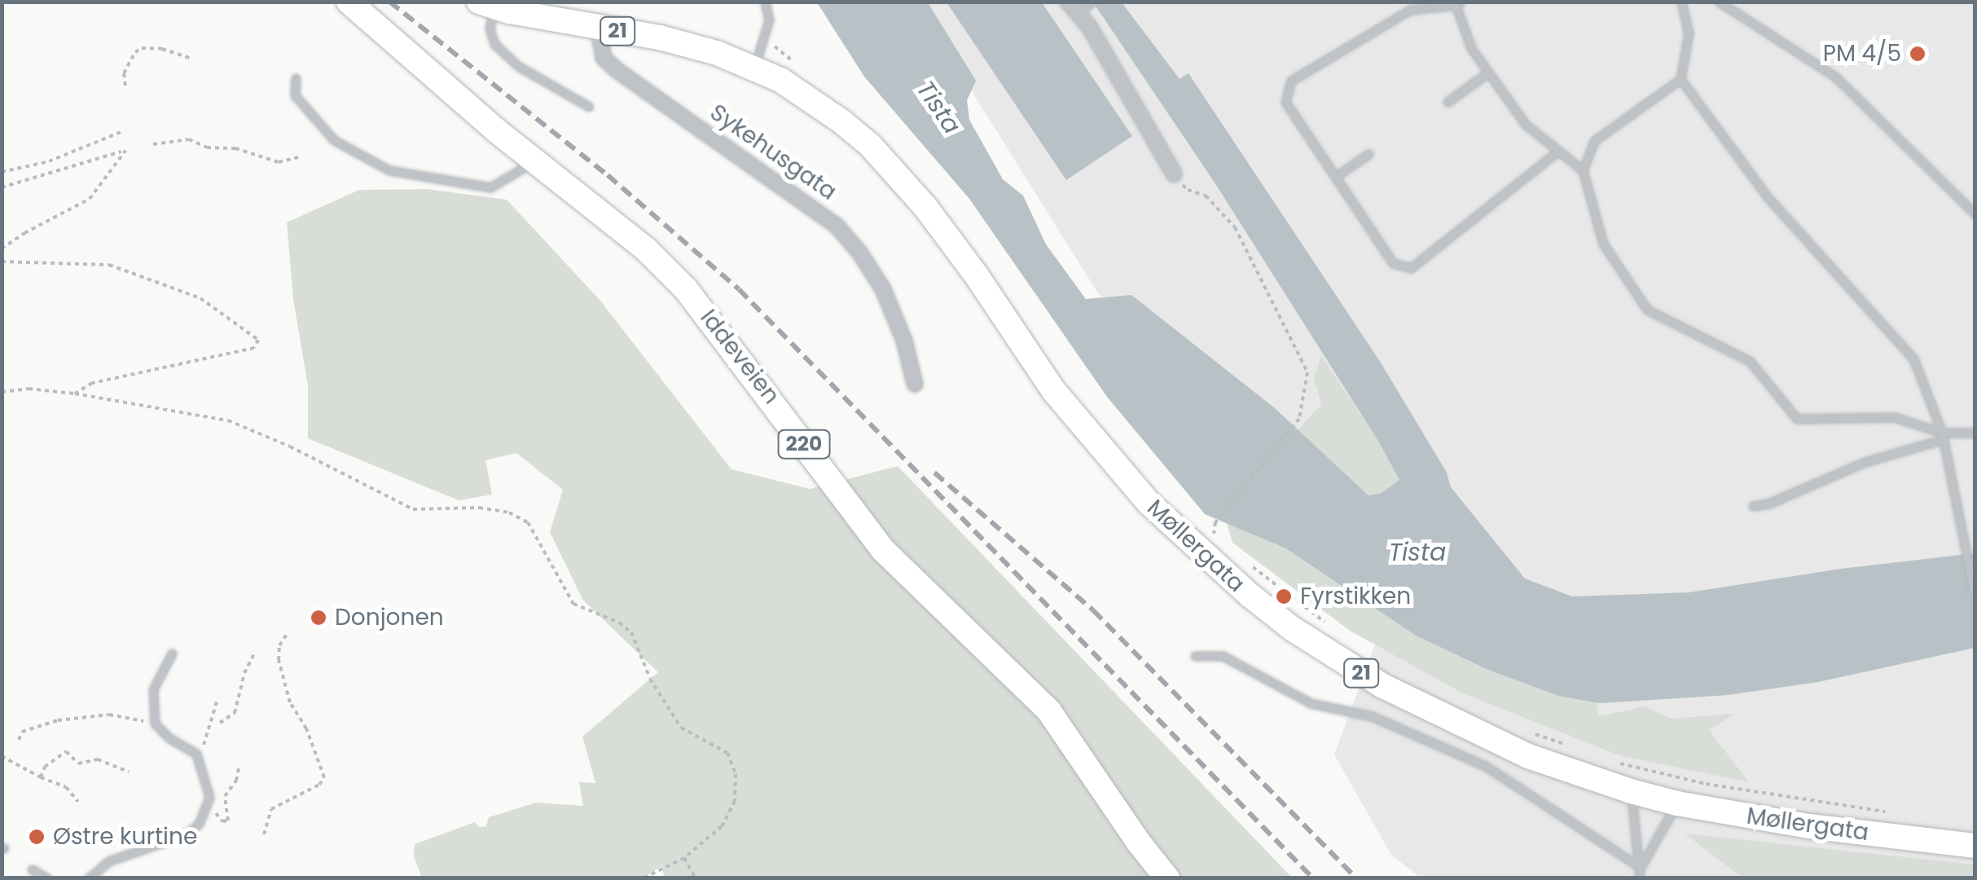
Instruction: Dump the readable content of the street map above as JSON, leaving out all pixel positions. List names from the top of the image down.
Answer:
{
  "streets": {
    "main road": [
      "21",
      "Iddeveien",
      "220",
      "Møllergata"
    ],
    "street": ["Sykehusgata"]
  },
  "crossings": [
    ["21", "Sykehusgata"],
    ["21", "Møllergata"]
  ],
  "water": ["Tista"],
  "places": [
    "PM 4/5",
    "Fyrstikken",
    "Donjonen",
    "Østre kurtine"
  ]
}
